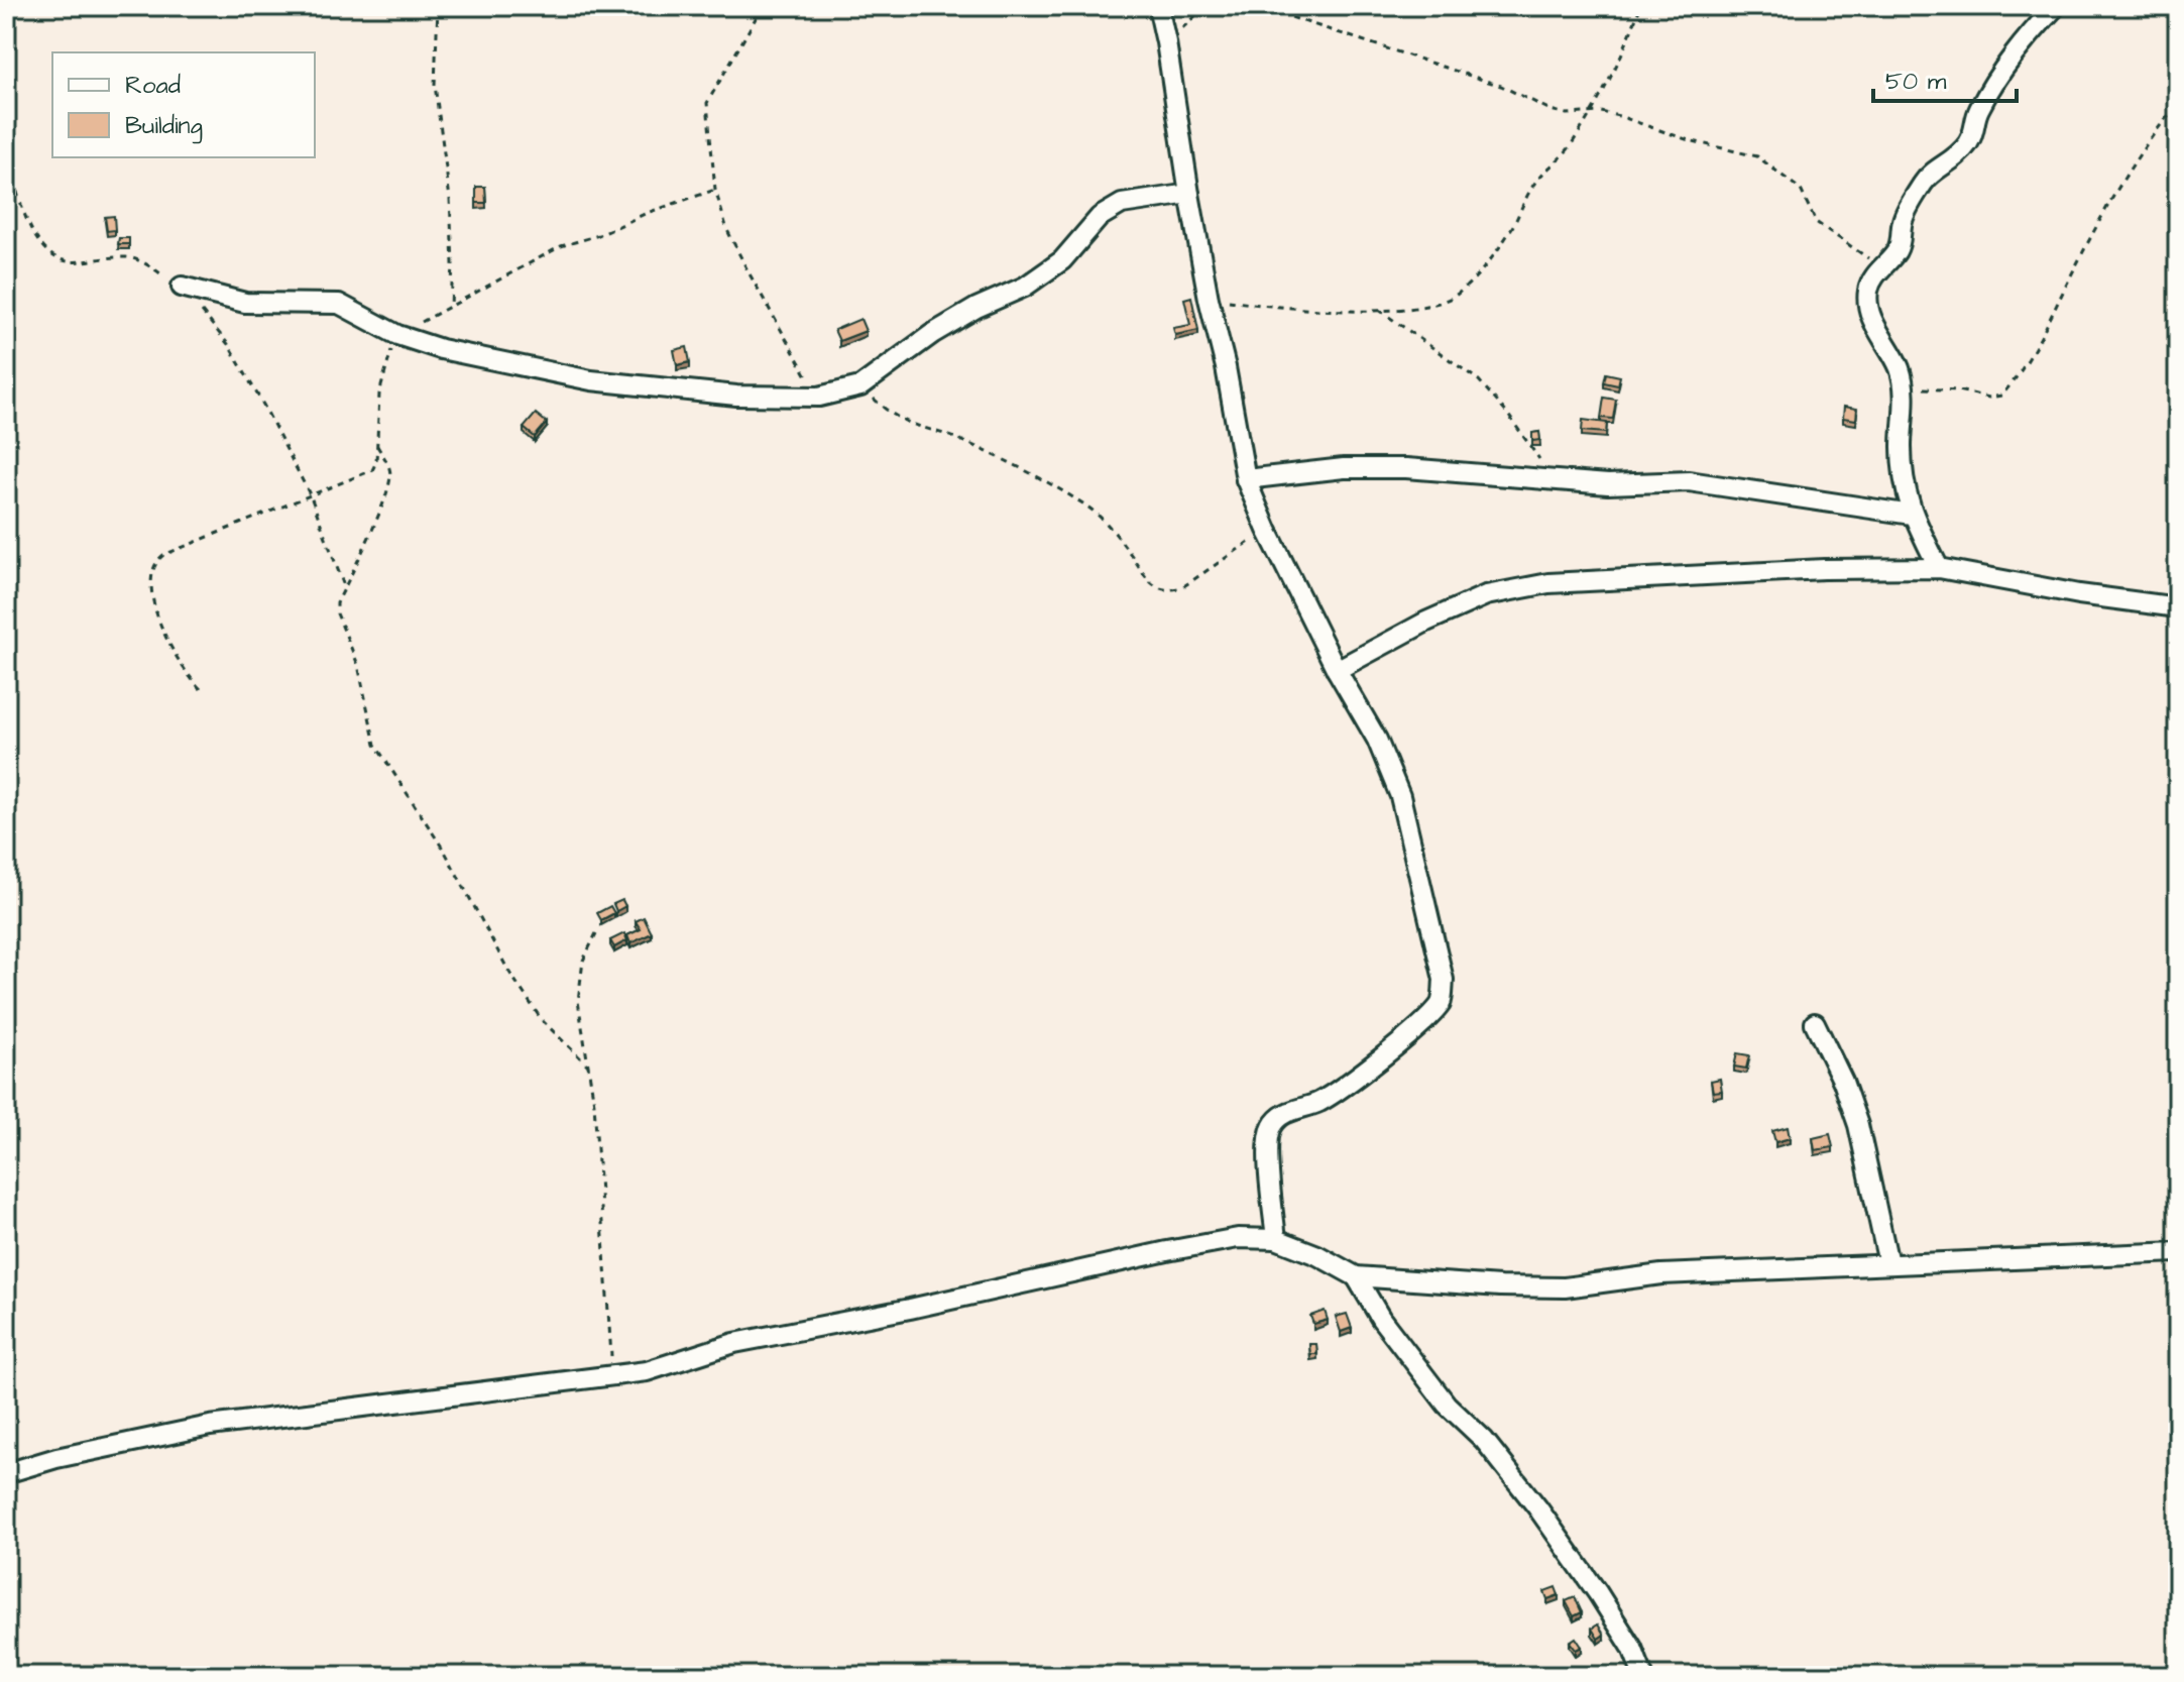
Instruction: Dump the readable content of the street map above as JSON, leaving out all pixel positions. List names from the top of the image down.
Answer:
{
  "legend": ["Road", "Building"],
  "scale_bar": "50 m"
}
